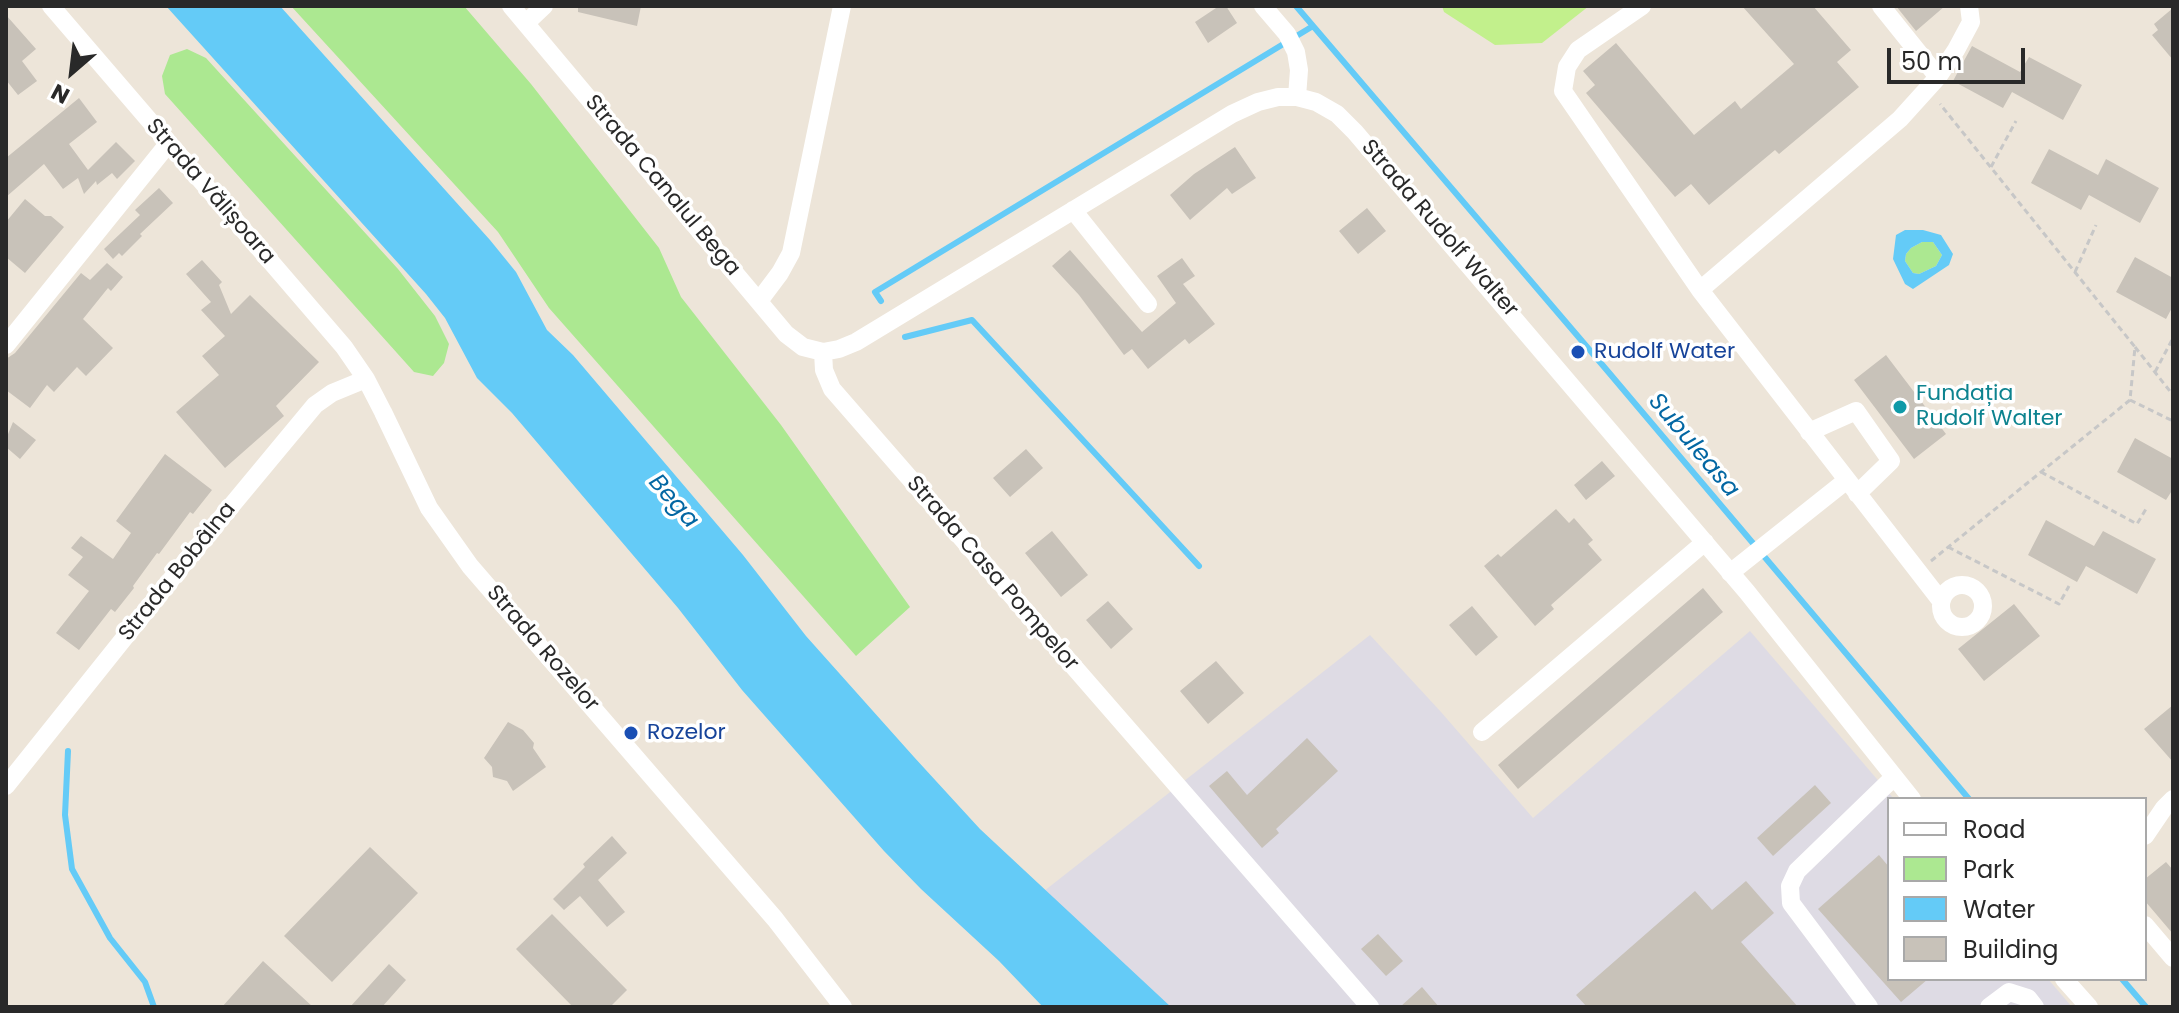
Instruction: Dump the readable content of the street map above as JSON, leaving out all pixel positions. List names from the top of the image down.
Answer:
{
  "streets": {
    "street": [
      "Strada Canalul Bega",
      "Strada Vălișoara",
      "Strada Rudolf Walter",
      "Strada Bobâlna",
      "Strada Casa Pompelor",
      "Strada Rozelor"
    ]
  },
  "crossings": [
    ["Strada Canalul Bega", "Strada Rudolf Walter"],
    ["Strada Canalul Bega", "Strada Casa Pompelor"],
    ["Strada Vălișoara", "Strada Bobâlna"],
    ["Strada Vălișoara", "Strada Rozelor"],
    ["Strada Rudolf Walter", "Strada Casa Pompelor"],
    ["Strada Bobâlna", "Strada Rozelor"]
  ],
  "water": ["Subuleasa", "Bega"],
  "places": ["Rudolf Water", "Fundația Rudolf Walter", "Rozelor"],
  "legend": [
    "Road",
    "Park",
    "Water",
    "Building"
  ],
  "scale_bar": "50 m",
  "north": "bottom left"
}
